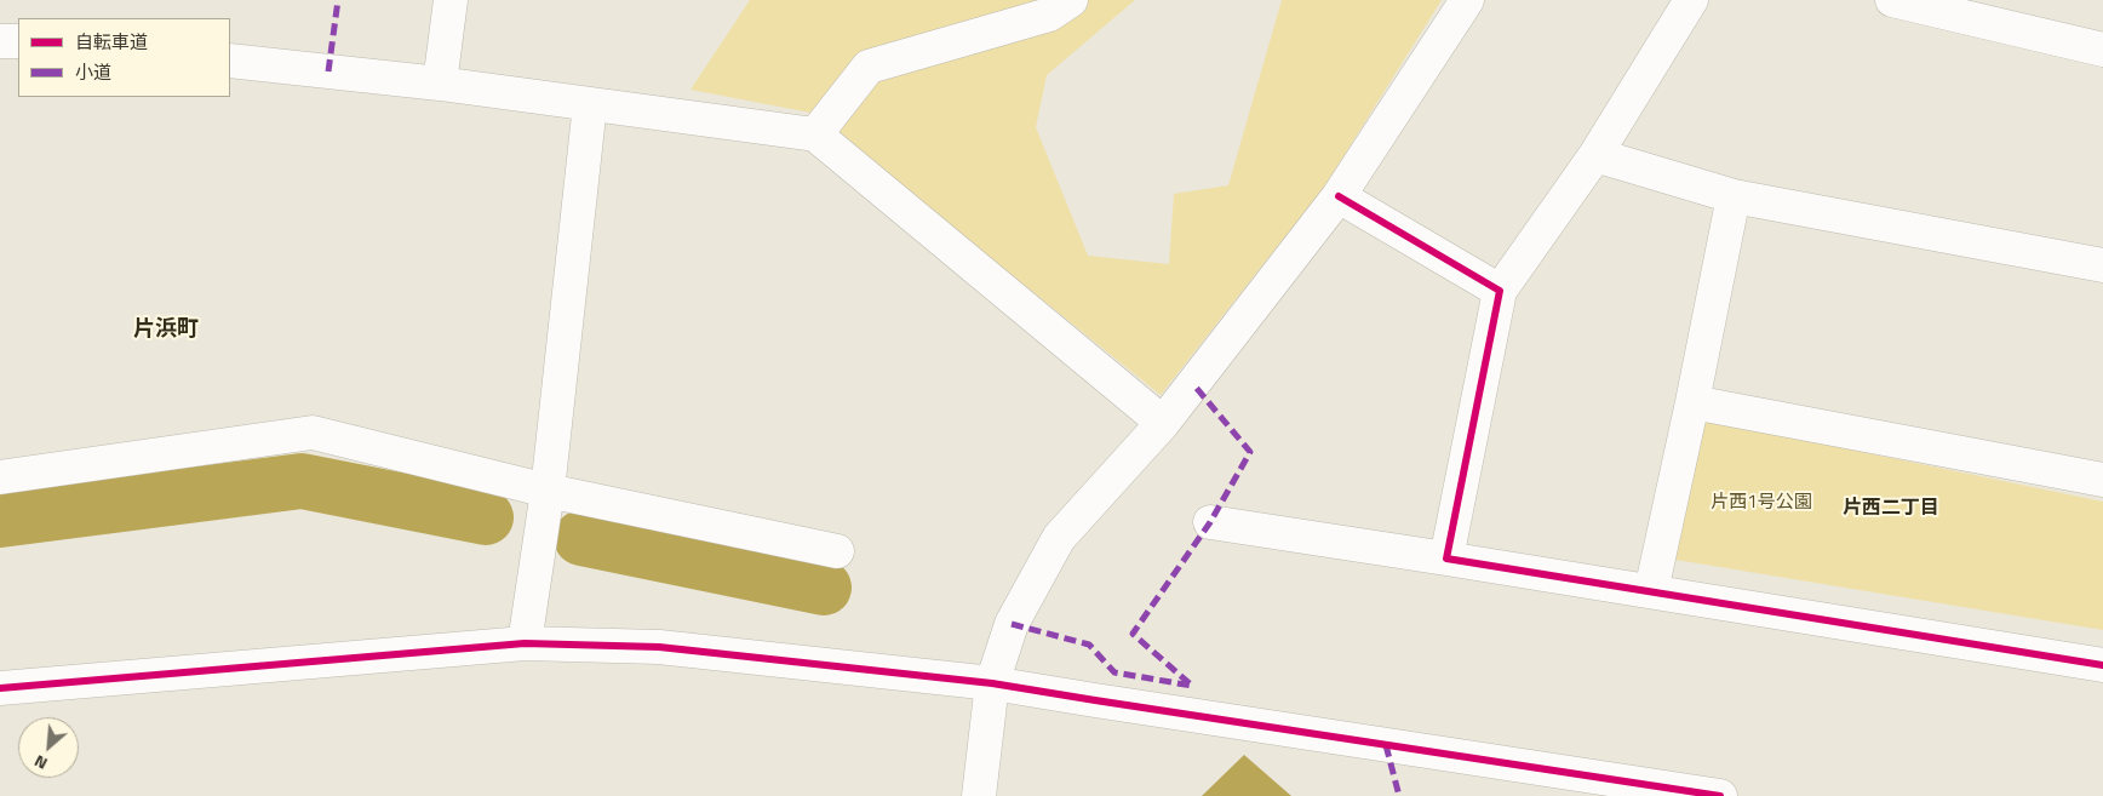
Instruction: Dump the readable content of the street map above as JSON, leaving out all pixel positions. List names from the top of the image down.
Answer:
{
  "districts": ["片浜町", "片西二丁目"],
  "parks": ["片西1号公園"],
  "legend": ["自転車道", "小道"],
  "north": "bottom left"
}
